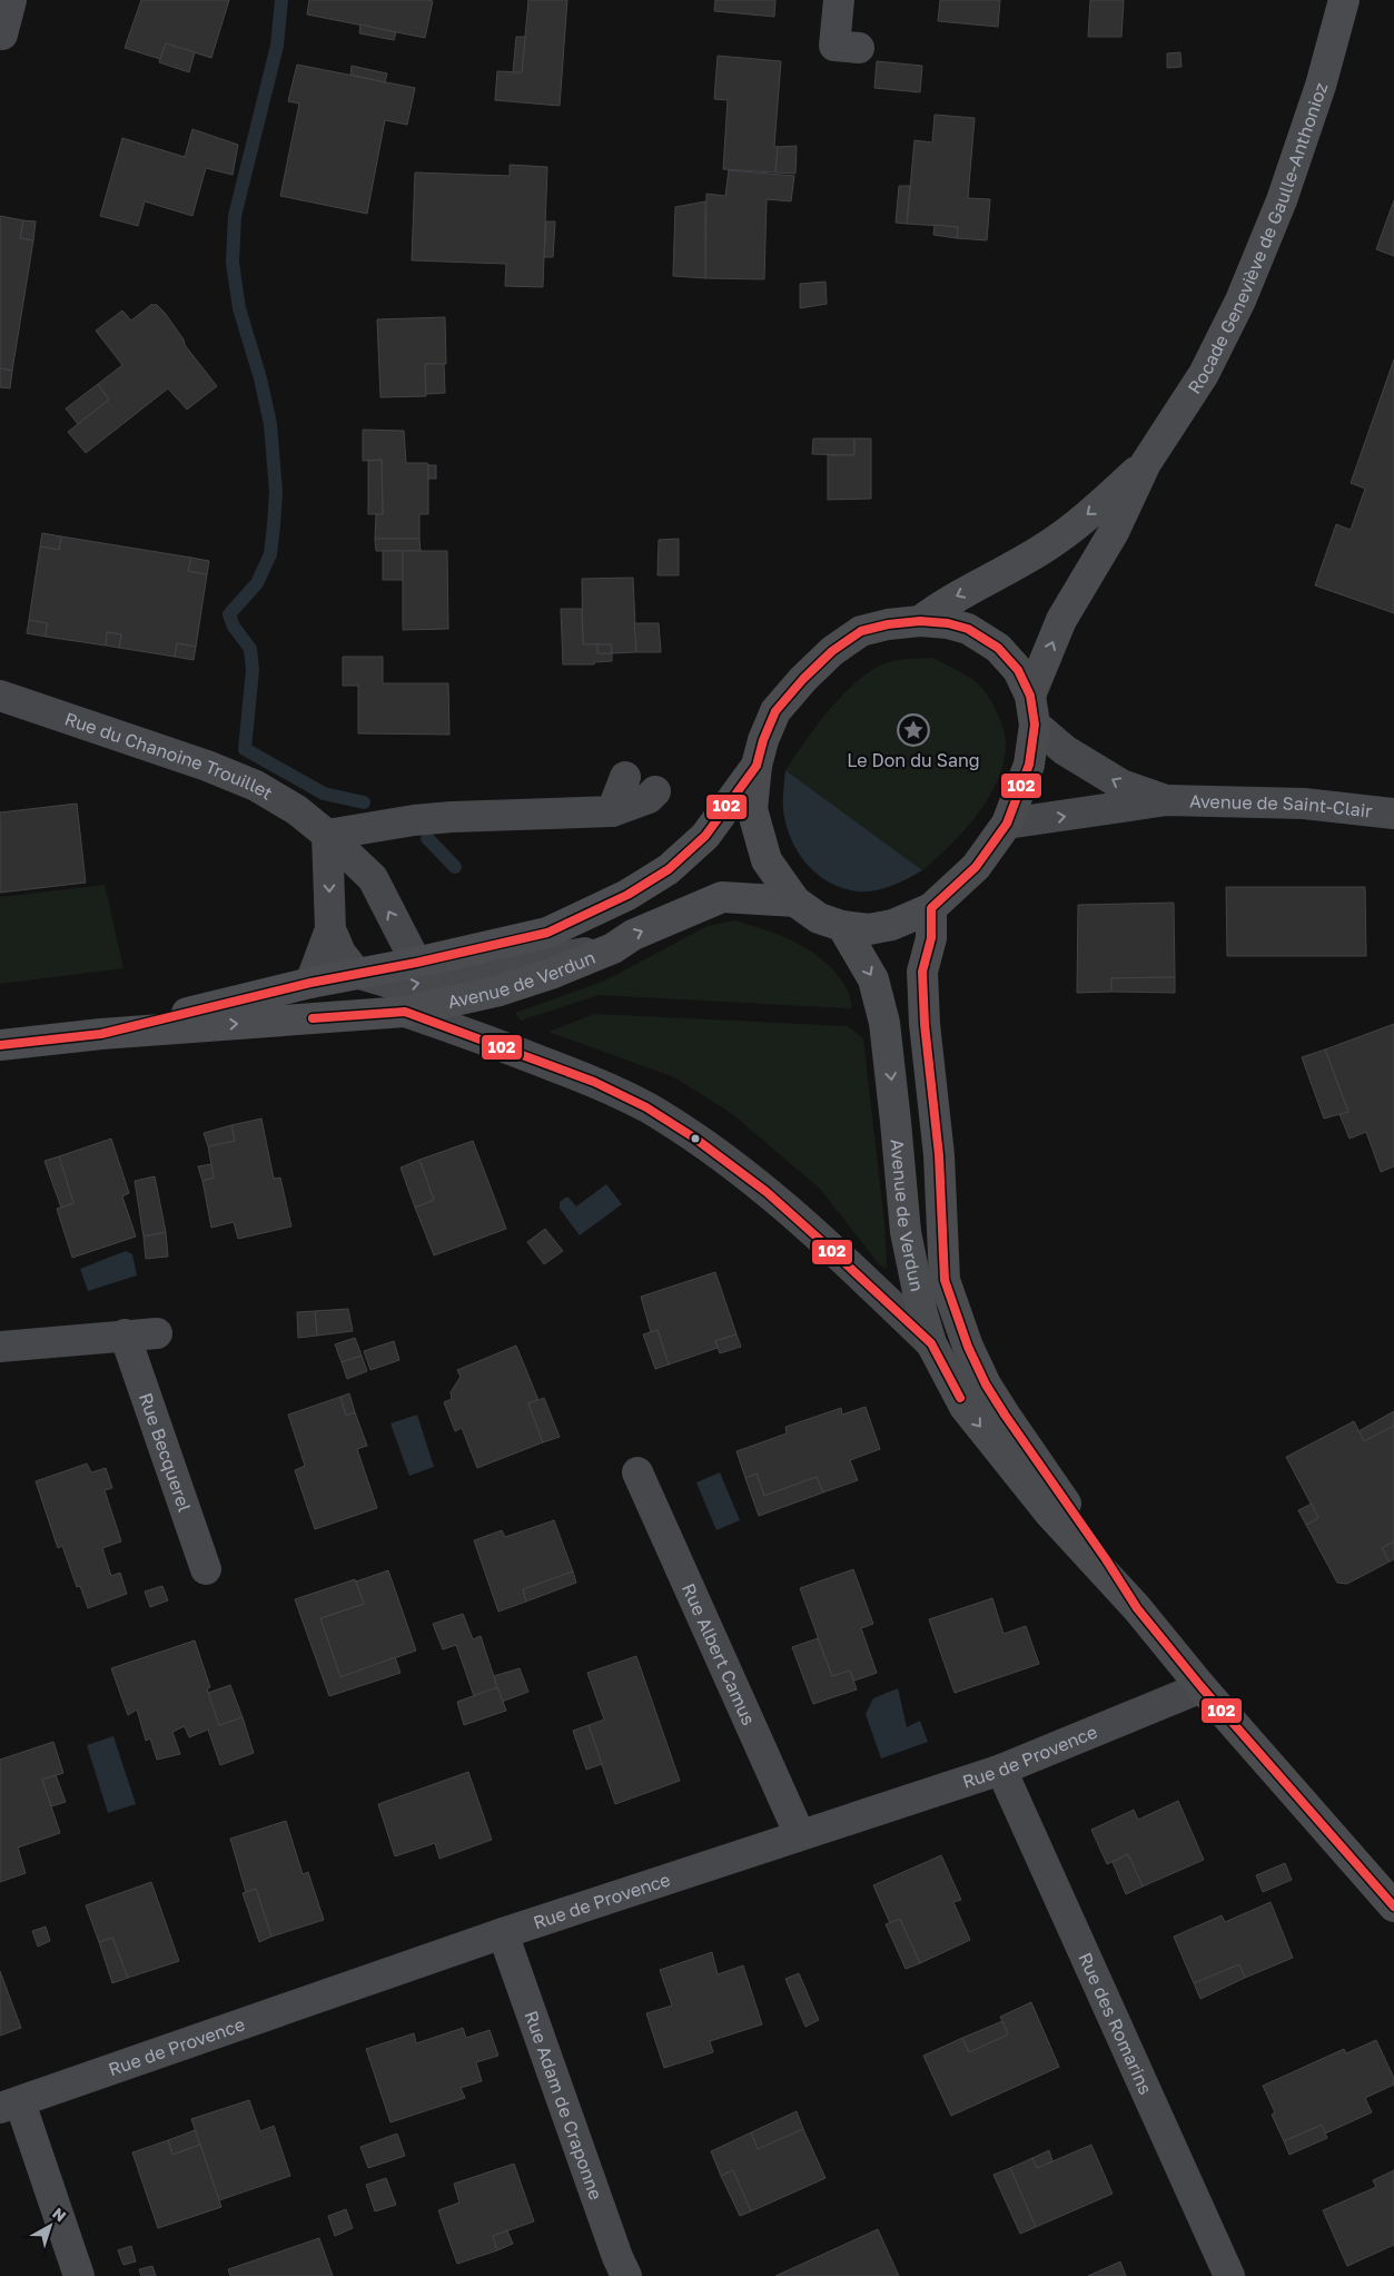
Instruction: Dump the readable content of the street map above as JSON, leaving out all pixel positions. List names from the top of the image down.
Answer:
{
  "streets": {
    "main road": ["Rocade Geneviève de Gaulle-Anthonioz", "Avenue de Verdun"],
    "street": [
      "Rue du Chanoine Trouillet",
      "Avenue de Saint-Clair",
      "Rue Becquerel",
      "Rue Albert Camus",
      "Rue de Provence",
      "Rue des Romarins",
      "Rue Adam de Craponne"
    ]
  },
  "crossings": [
    ["Rue du Chanoine Trouillet", "Avenue de Verdun"],
    ["Avenue de Verdun", "Rue de Provence"],
    ["Rue Albert Camus", "Rue de Provence"],
    ["Rue de Provence", "Rue des Romarins"],
    ["Rue de Provence", "Rue Adam de Craponne"]
  ],
  "places": {
    "place": ["Le Don du Sang"]
  },
  "lines": ["transit line 102"],
  "north": "top right"
}
